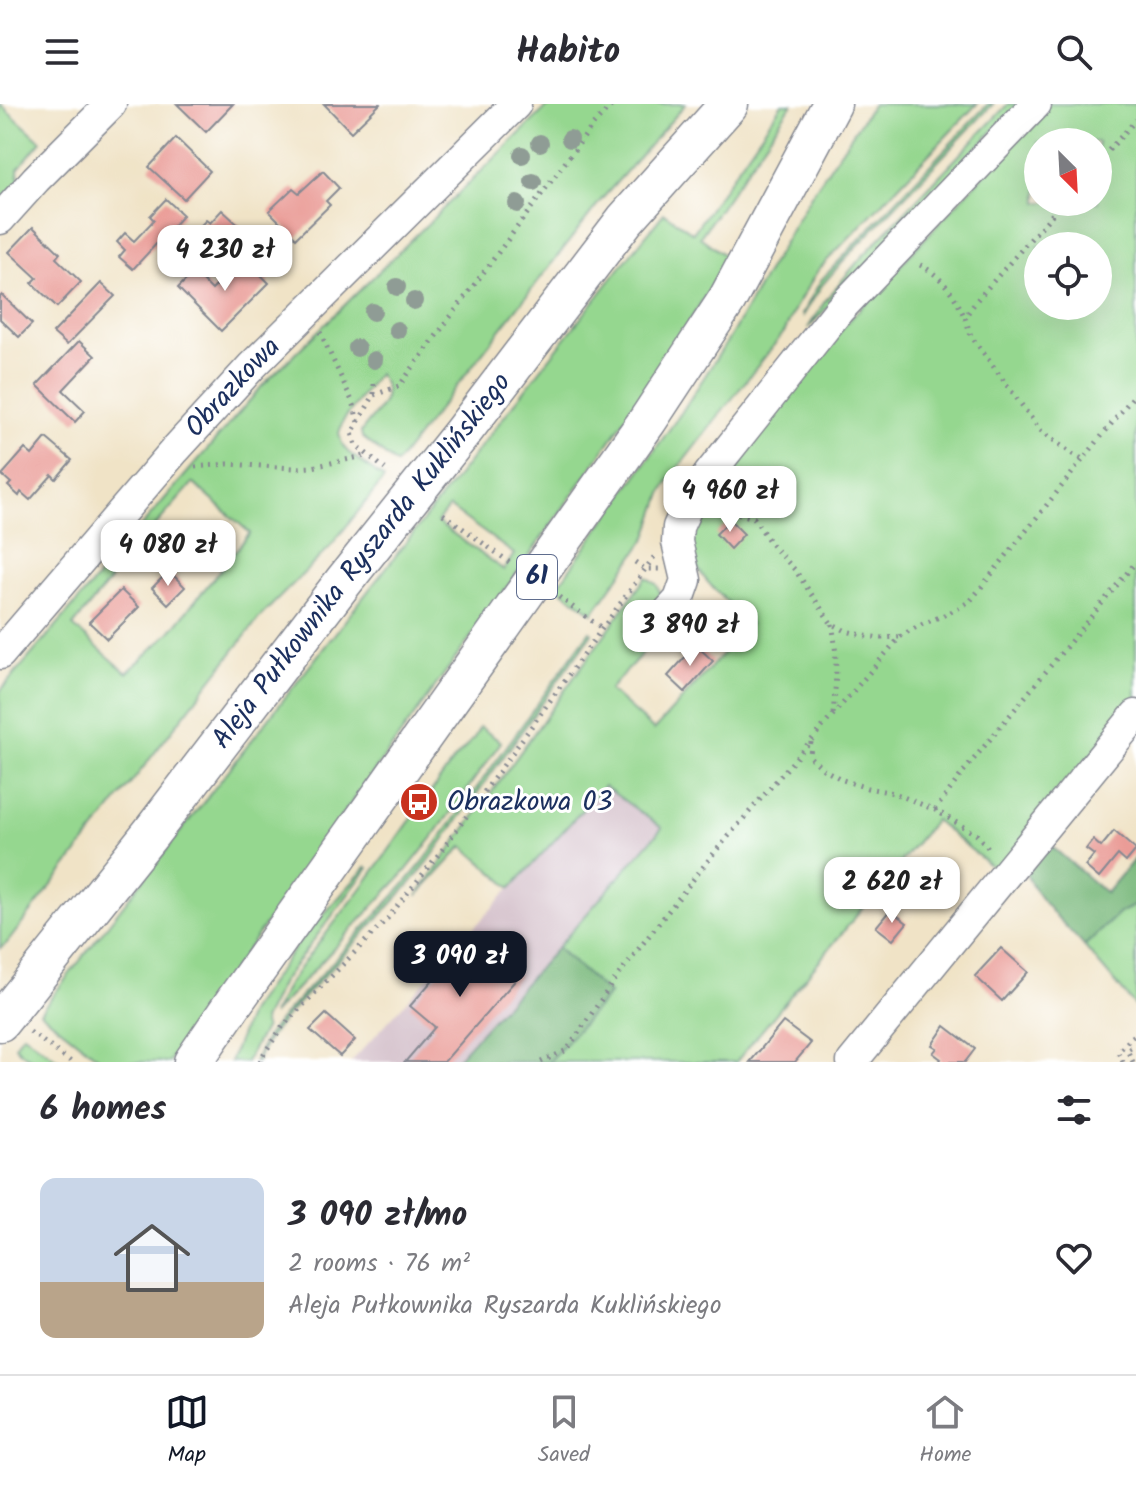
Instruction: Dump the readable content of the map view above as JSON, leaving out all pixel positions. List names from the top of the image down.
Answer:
{
  "streets": {
    "main road": ["Aleja Pułkownika Ryszarda Kuklińskiego", "61"],
    "street": ["Obrazkowa"]
  },
  "places": {
    "bus stop": ["Obrazkowa 03"]
  },
  "north": "bottom right",
  "page": {
    "header": "Habito",
    "price": [
      "4 230 zł",
      "4 960 zł",
      "4 080 zł",
      "3 890 zł",
      "2 620 zł",
      "3 090 zł"
    ],
    "heading": "6 homes",
    "list": [
      {
        "name": "3 090 zł/mo",
        "note": "2 rooms · 76 m² · Aleja Pułkownika Ryszarda Kuklińskiego"
      }
    ],
    "tabs": ["Map", "Saved", "Home"]
  }
}
